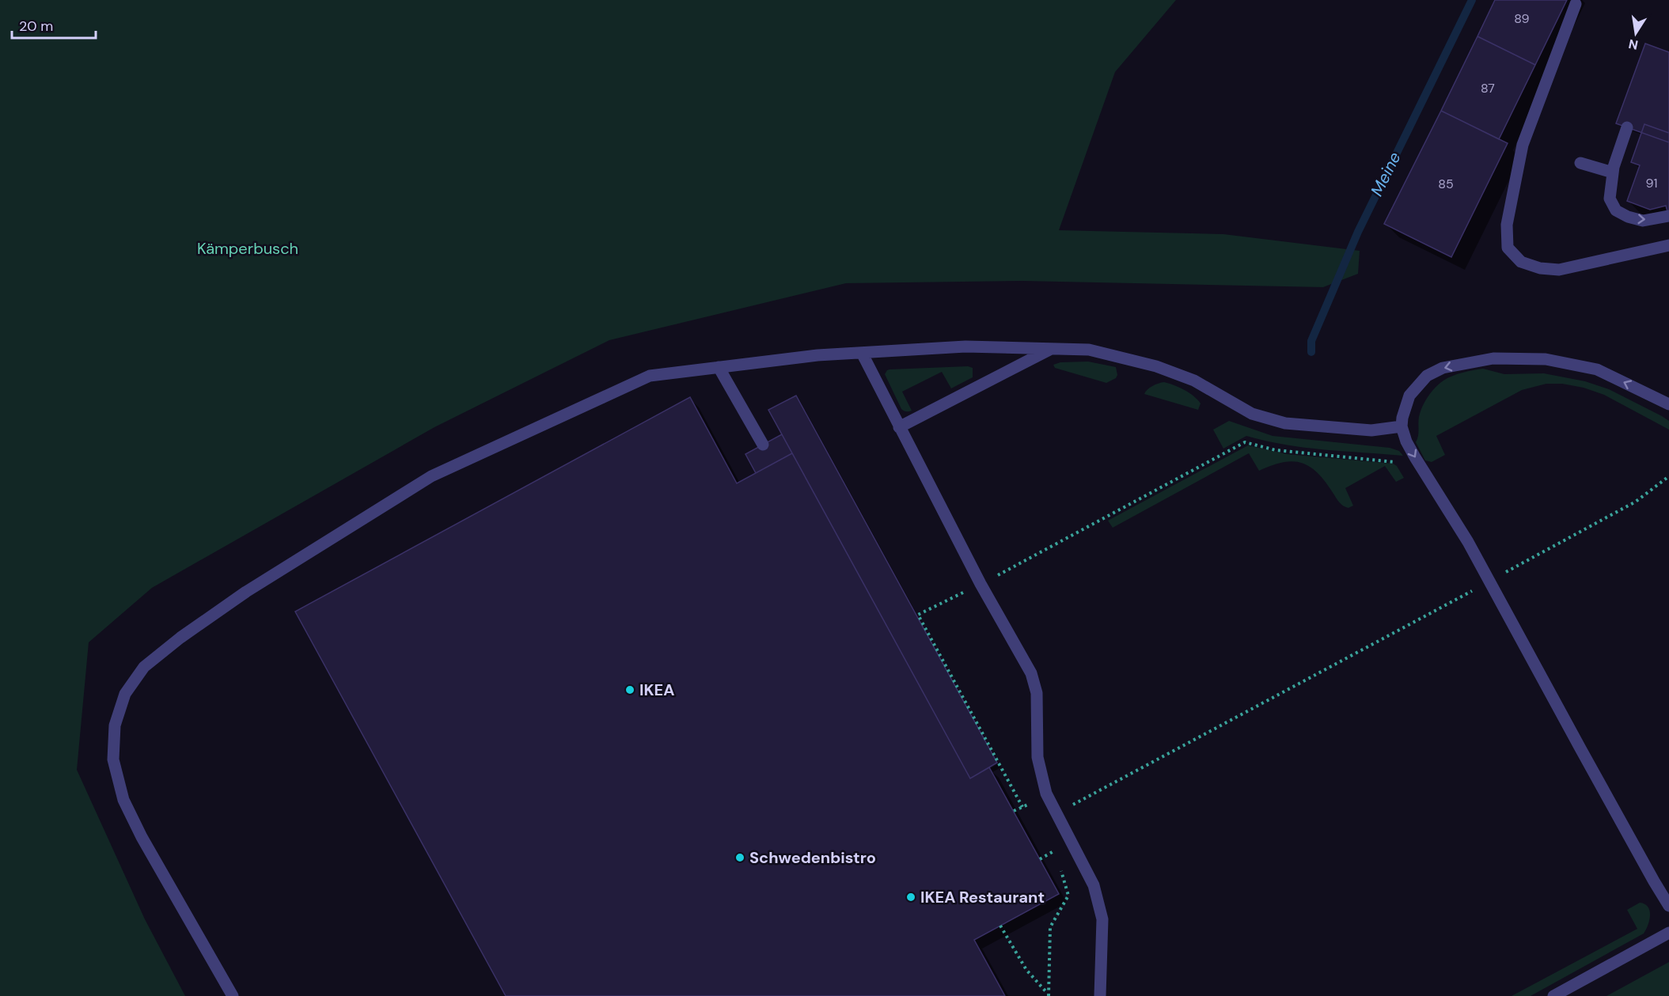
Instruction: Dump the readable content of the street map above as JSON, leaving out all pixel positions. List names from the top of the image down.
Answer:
{
  "water": ["Meine"],
  "parks": ["Kämperbusch"],
  "places": ["IKEA", "Schwedenbistro", "IKEA Restaurant"],
  "house_numbers": [
    "89",
    "87",
    "91",
    "85"
  ],
  "scale_bar": "20 m",
  "north": "bottom"
}
